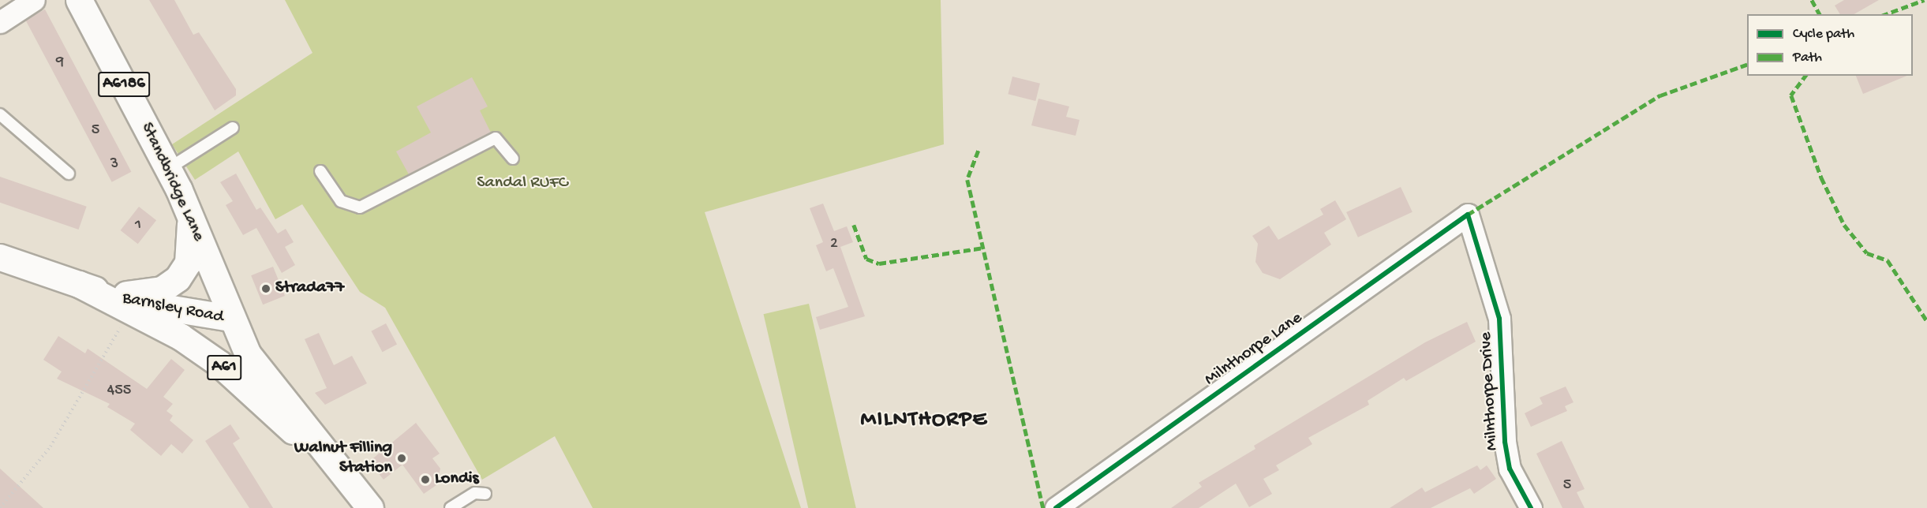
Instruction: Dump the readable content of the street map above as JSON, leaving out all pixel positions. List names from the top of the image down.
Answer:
{
  "streets": {
    "main road": [
      "A6186",
      "Standbridge Lane",
      "Barnsley Road",
      "A61"
    ],
    "street": ["Milnthorpe Lane", "Milnthorpe Drive"]
  },
  "crossings": [
    ["Standbridge Lane", "Barnsley Road"],
    ["Standbridge Lane", "A61"],
    ["Barnsley Road", "A61"],
    ["Milnthorpe Lane", "Milnthorpe Drive"]
  ],
  "districts": ["MILNTHORPE"],
  "parks": ["Sandal RUFC"],
  "places": ["Strada77", "Walnut Filling Station", "Londis"],
  "house_numbers": [
    "9",
    "5",
    "3",
    "1",
    "2",
    "455",
    "5"
  ],
  "legend": ["Cycle path", "Path"]
}
